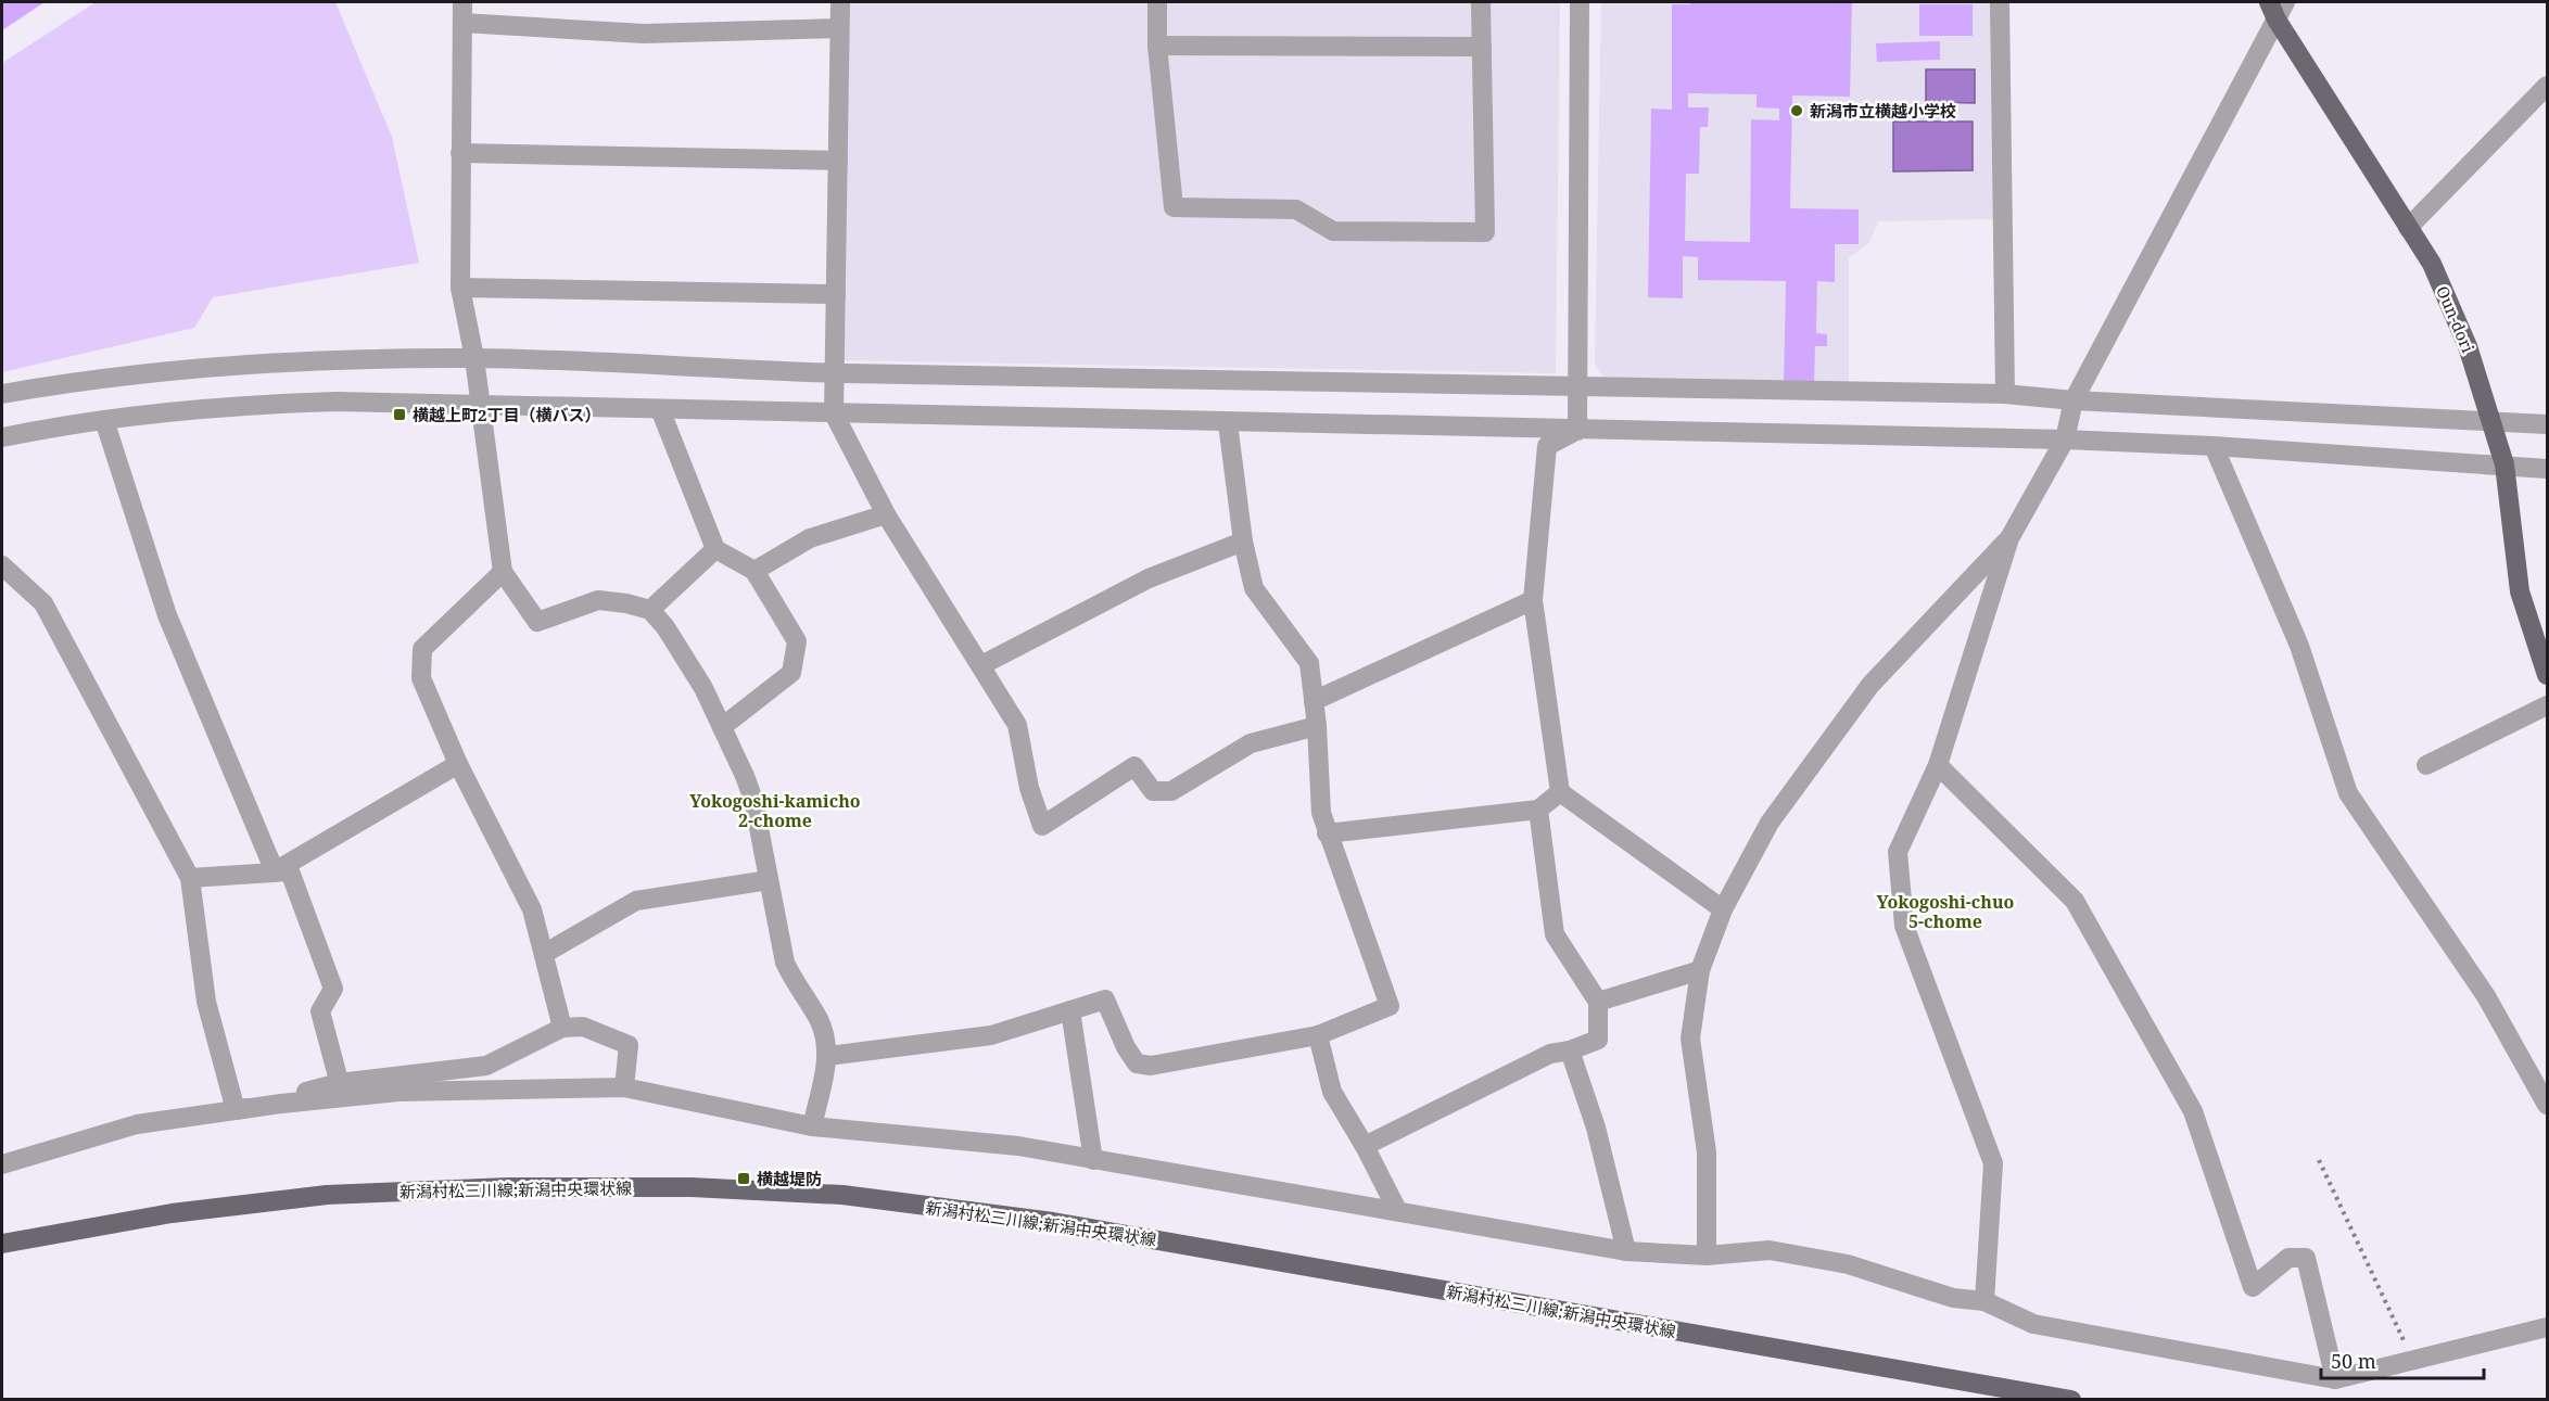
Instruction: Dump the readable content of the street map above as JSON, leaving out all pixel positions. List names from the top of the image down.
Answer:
{
  "streets": {
    "main road": ["Oun-dori", "新潟村松三川線;新潟中央環状線"]
  },
  "districts": ["Yokogoshi-kamicho 2-chome", "Yokogoshi-chuo 5-chome"],
  "places": {
    "other": ["新潟市立横越小学校"],
    "transit": ["横越上町2丁目（横バス）", "横越堤防"]
  },
  "scale_bar": "50 m"
}
